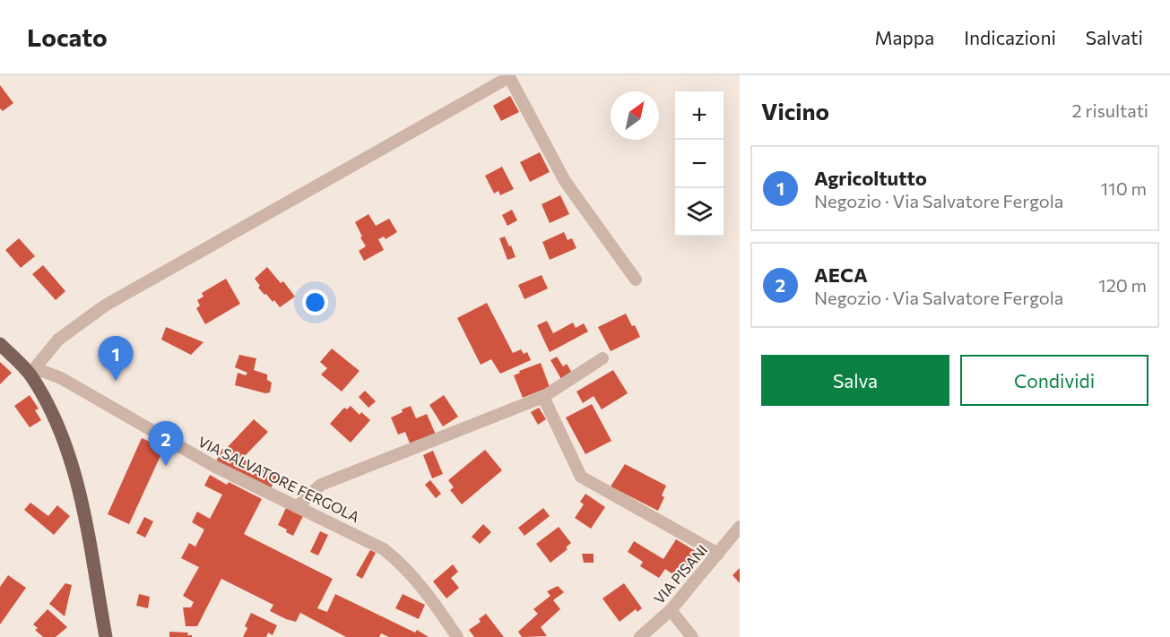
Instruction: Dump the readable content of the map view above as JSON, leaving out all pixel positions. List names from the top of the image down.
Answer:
{
  "streets": {
    "street": ["VIA SALVATORE FERGOLA", "VIA PISANI"]
  },
  "north": "top right",
  "page": {
    "header": "Locato",
    "nav": ["Mappa", "Indicazioni", "Salvati"],
    "heading": ["Vicino", "2 risultati"],
    "map_buttons": ["+", "−"],
    "list": [
      {
        "mark": "1",
        "name": "Agricoltutto",
        "note": "Negozio · Via Salvatore Fergola",
        "value": "110 m"
      },
      {
        "mark": "2",
        "name": "AECA",
        "note": "Negozio · Via Salvatore Fergola",
        "value": "120 m"
      }
    ],
    "pins": ["1", "2"],
    "buttons": ["Salva", "Condividi"]
  }
}
